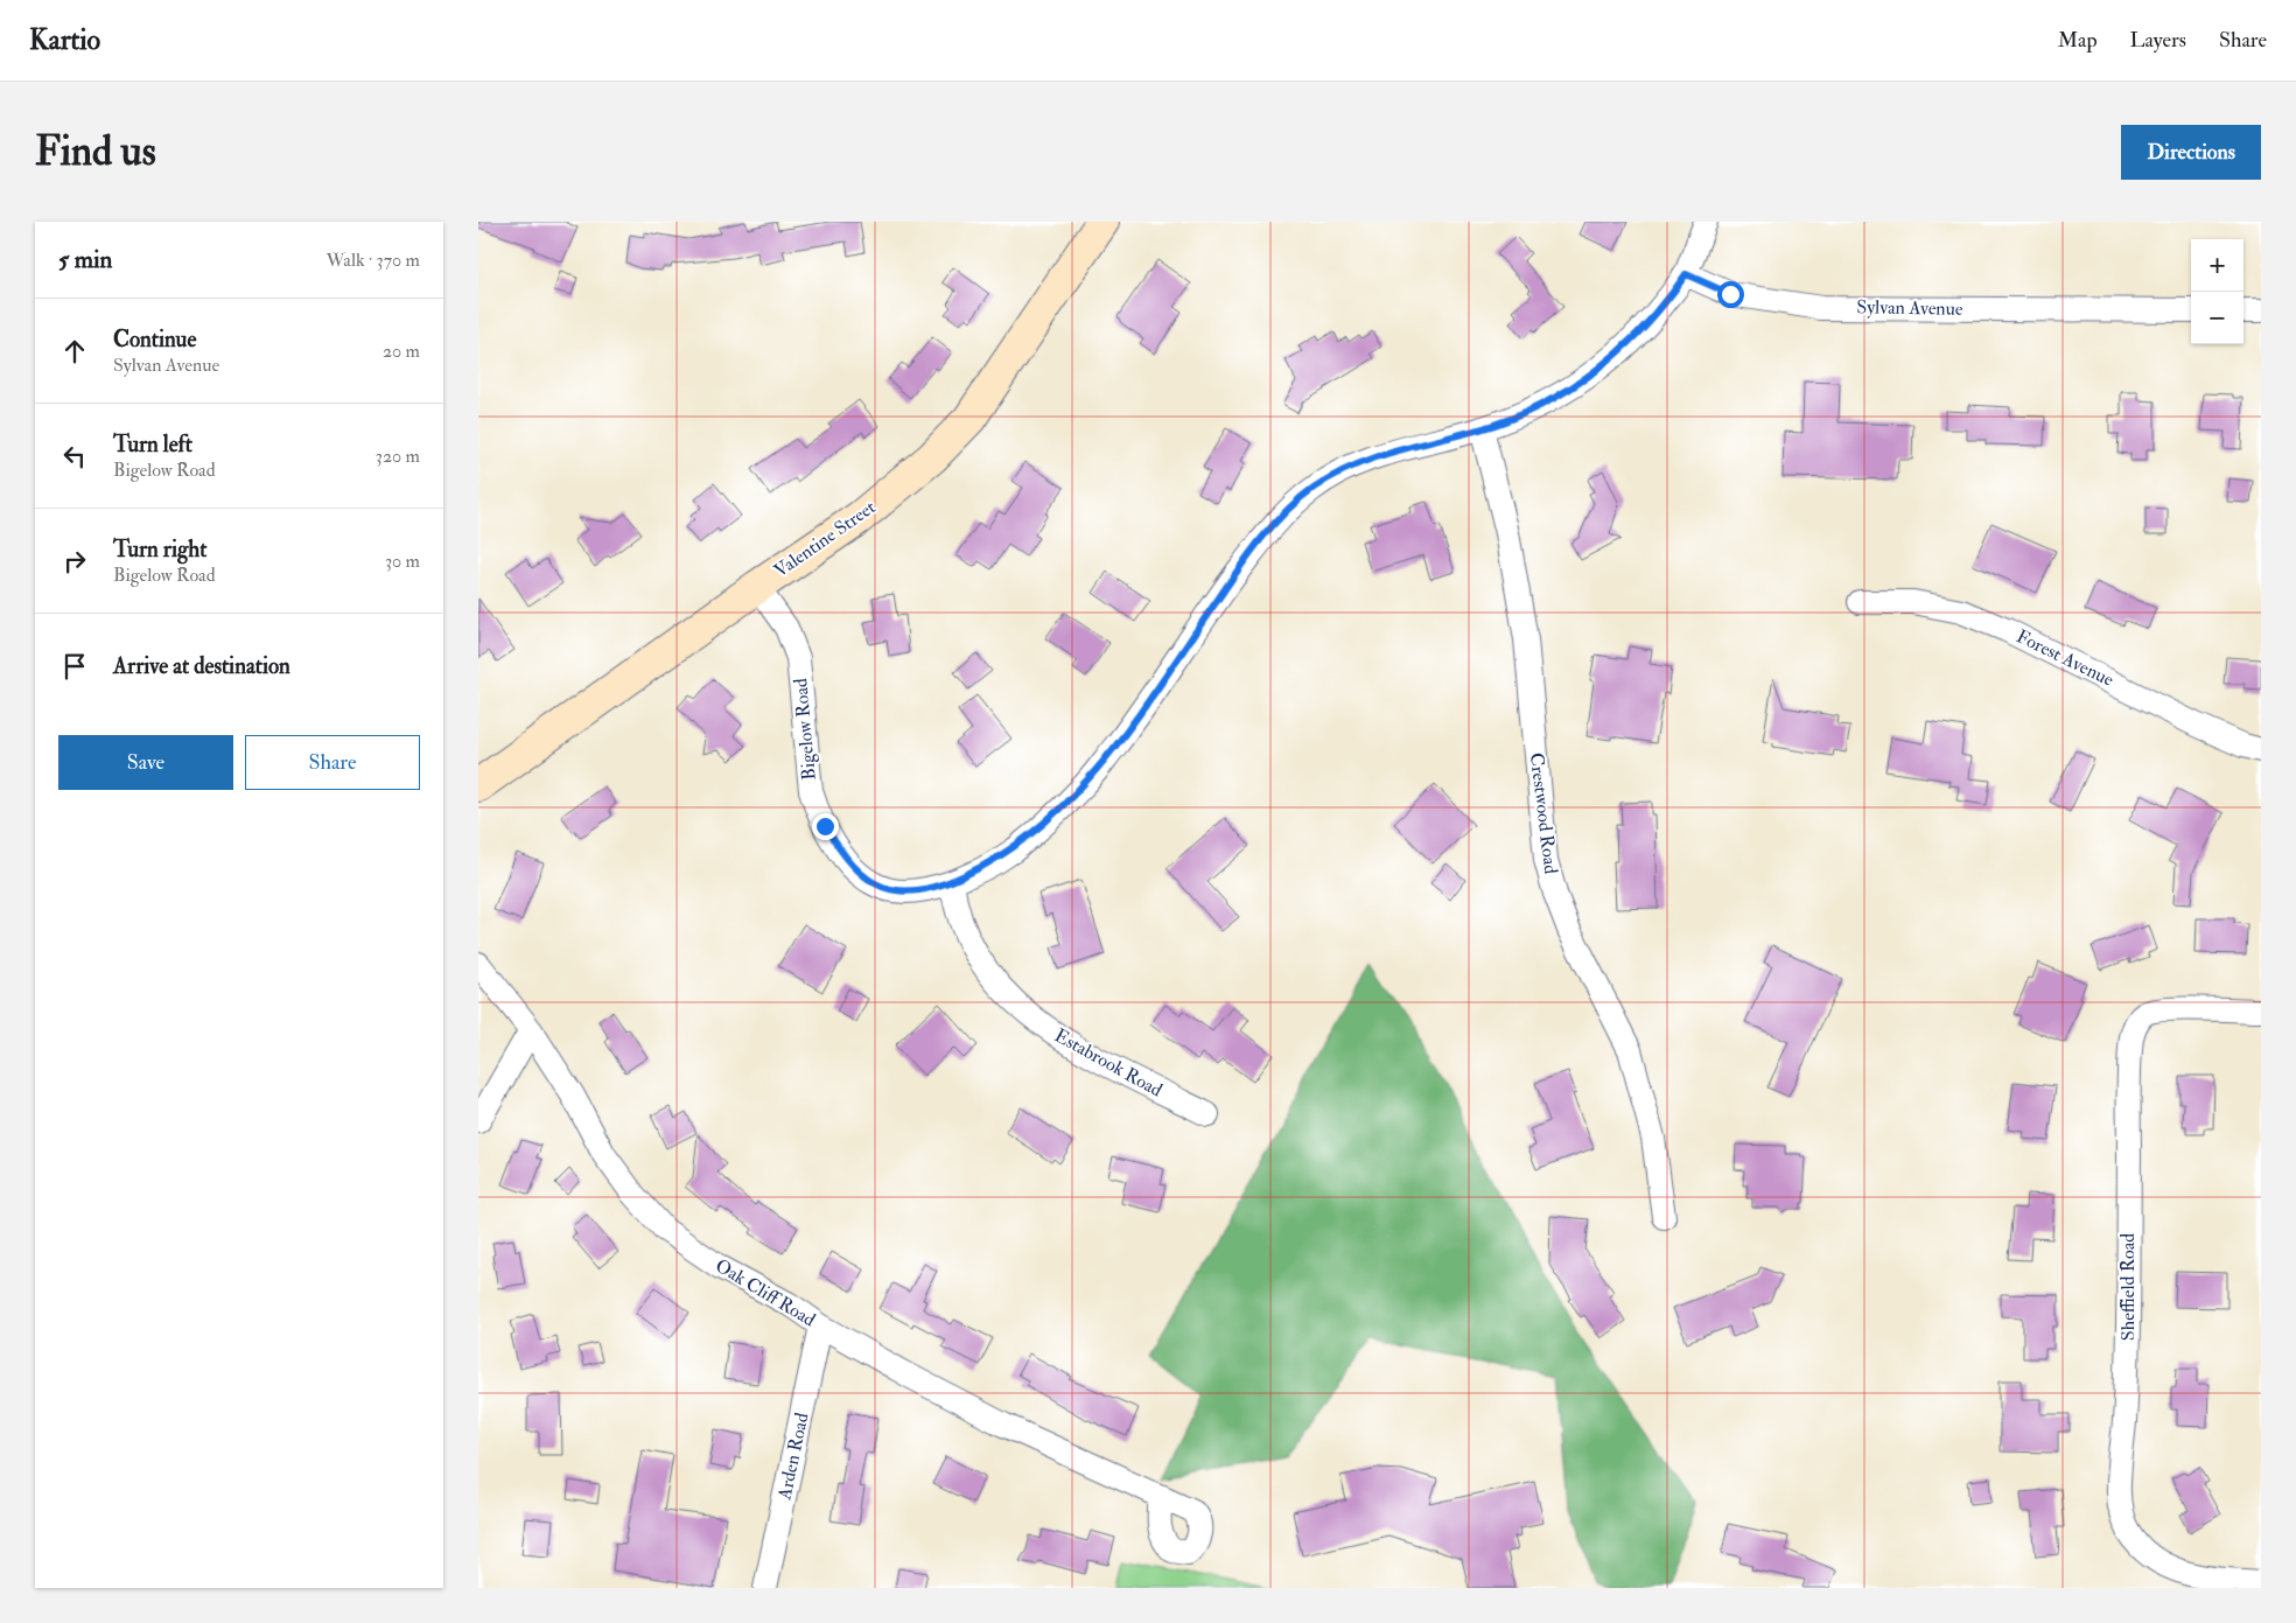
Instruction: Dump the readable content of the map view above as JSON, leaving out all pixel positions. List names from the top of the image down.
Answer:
{
  "streets": {
    "street": [
      "Sylvan Avenue",
      "Valentine Street",
      "Forest Avenue",
      "Bigelow Road",
      "Crestwood Road",
      "Estabrook Road",
      "Sheffield Road",
      "Oak Cliff Road",
      "Arden Road"
    ]
  },
  "crossings": [
    ["Sylvan Avenue", "Bigelow Road"],
    ["Valentine Street", "Bigelow Road"],
    ["Bigelow Road", "Crestwood Road"],
    ["Bigelow Road", "Estabrook Road"],
    ["Oak Cliff Road", "Arden Road"]
  ],
  "page": {
    "header": "Kartio",
    "nav": ["Map", "Layers", "Share"],
    "buttons": [
      "Directions",
      ["Save", "Share"]
    ],
    "title": "Find us",
    "heading": ["5 min", "Walk · 370 m"],
    "map_buttons": ["+", "−"],
    "list": [
      ["Continue", "Sylvan Avenue", "20 m"],
      ["Turn left", "Bigelow Road", "320 m"],
      ["Turn right", "Bigelow Road", "30 m"],
      "Arrive at destination"
    ]
  }
}
